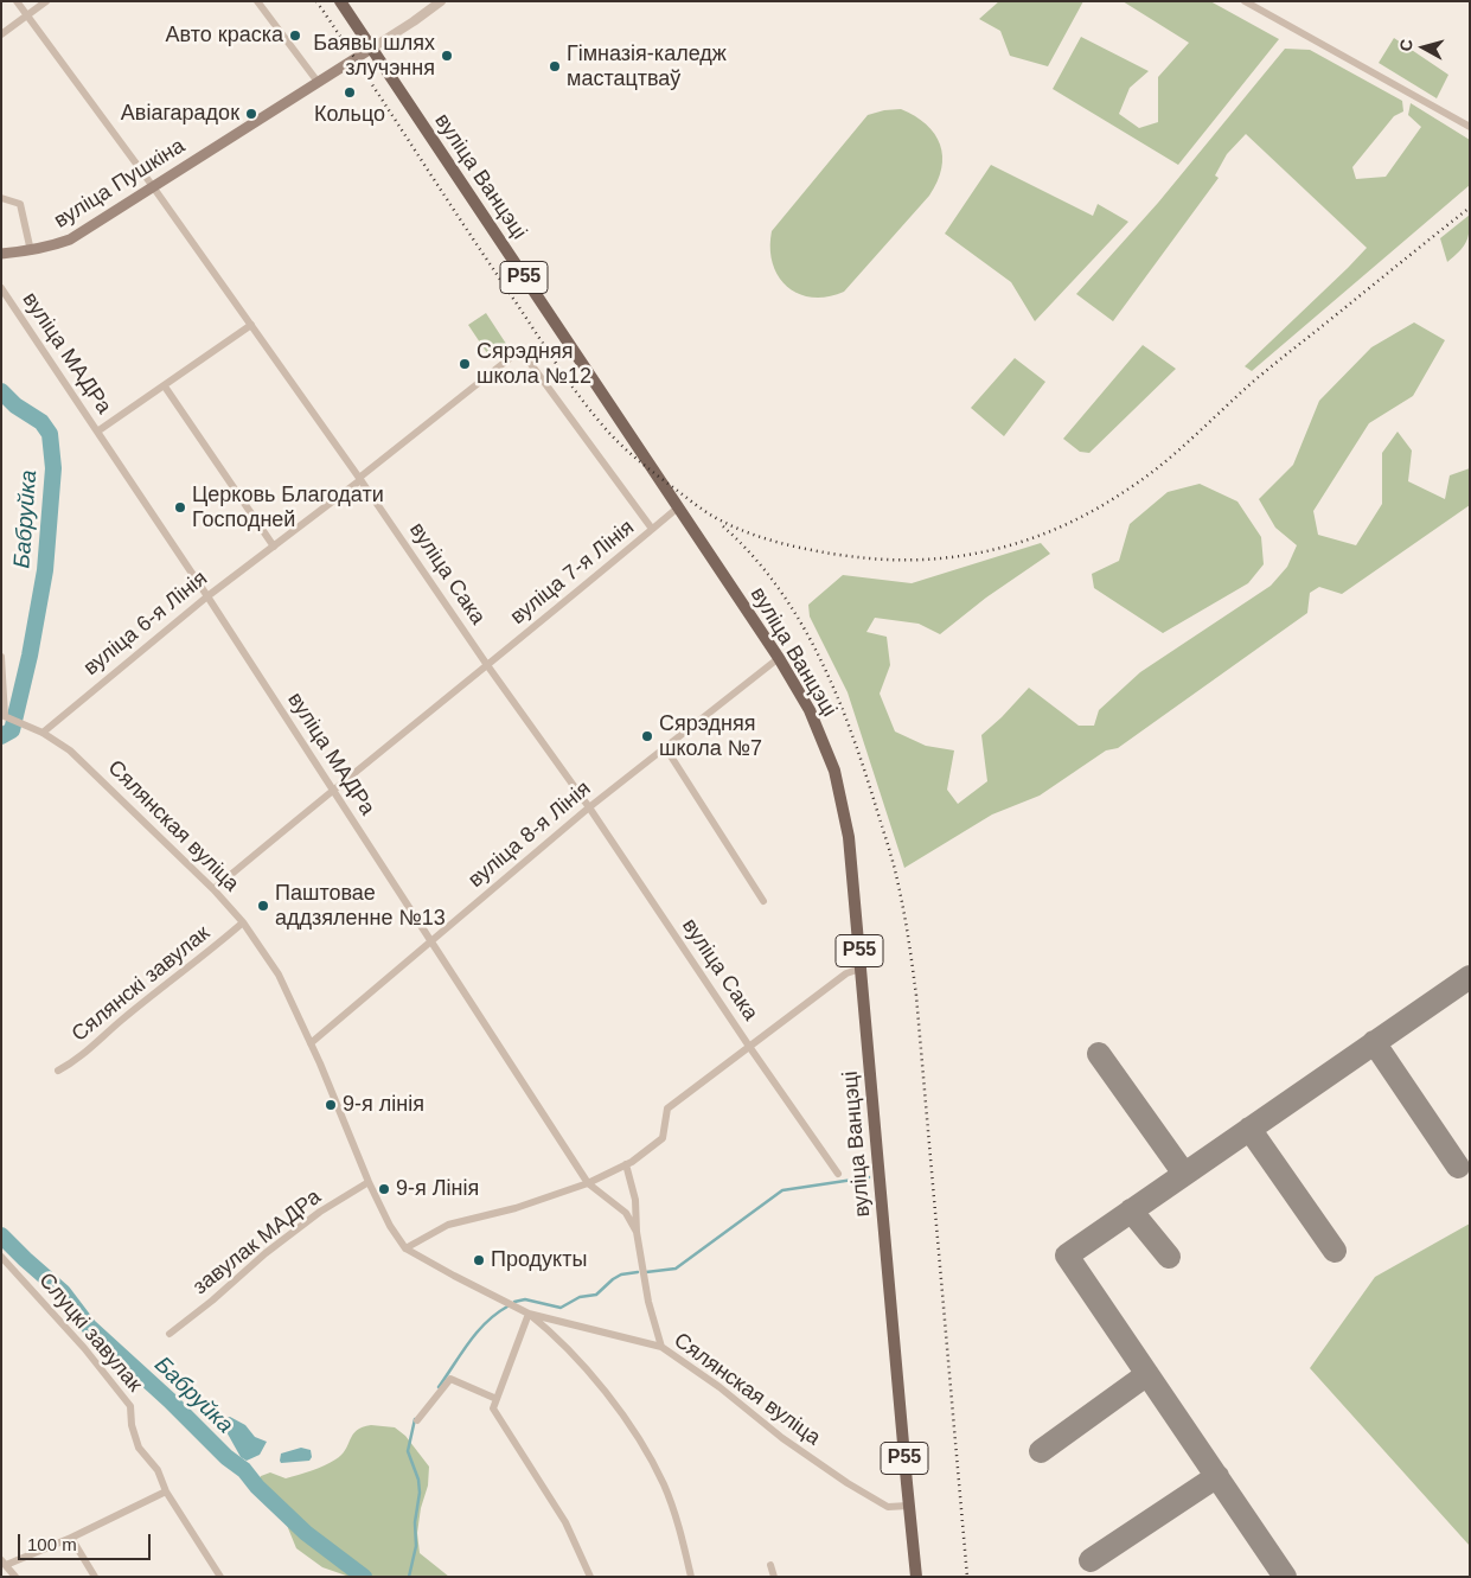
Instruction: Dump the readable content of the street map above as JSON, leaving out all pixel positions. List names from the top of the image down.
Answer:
{
  "streets": {
    "main road": ["вуліца Ванцэці", "вуліца Пушкіна", "Р55"],
    "street": [
      "вуліца МАДРа",
      "вуліца 7-я Лінія",
      "вуліца Сака",
      "вуліца 6-я Лінія",
      "Сялянская вуліца",
      "вуліца 8-я Лінія",
      "Сялянскі завулак",
      "завулак МАДРа",
      "Слуцкі завулак"
    ]
  },
  "crossings": [
    ["вуліца Ванцэці", "вуліца Пушкіна"],
    ["вуліца Ванцэці", "вуліца 7-я Лінія"],
    ["вуліца Ванцэці", "Сялянская вуліца"],
    ["вуліца Ванцэці", "вуліца 8-я Лінія"],
    ["вуліца Пушкіна", "вуліца Сака"],
    ["вуліца МАДРа", "вуліца 7-я Лінія"],
    ["вуліца МАДРа", "вуліца 6-я Лінія"],
    ["вуліца МАДРа", "Сялянская вуліца"],
    ["вуліца МАДРа", "вуліца 8-я Лінія"],
    ["вуліца 7-я Лінія", "вуліца Сака"],
    ["вуліца 7-я Лінія", "вуліца 6-я Лінія"],
    ["вуліца 7-я Лінія", "Сялянская вуліца"],
    ["вуліца Сака", "вуліца 6-я Лінія"],
    ["вуліца Сака", "вуліца 8-я Лінія"],
    ["вуліца 6-я Лінія", "Сялянская вуліца"],
    ["Сялянская вуліца", "вуліца 8-я Лінія"],
    ["Сялянская вуліца", "Сялянскі завулак"],
    ["Сялянская вуліца", "завулак МАДРа"]
  ],
  "water": ["Бабруйка"],
  "places": [
    "Авто краска",
    "Баявы шлях злучэння",
    "Гімназія-каледж мастацтваў",
    "Кольцо",
    "Авіагарадок",
    "Сярэдняя школа №12",
    "Церковь Благодати Господней",
    "Сярэдняя школа №7",
    "Паштовае аддзяленне №13",
    "9-я лінія",
    "9-я Лінія",
    "Продукты"
  ],
  "scale_bar": "100 m",
  "north": "left"
}
